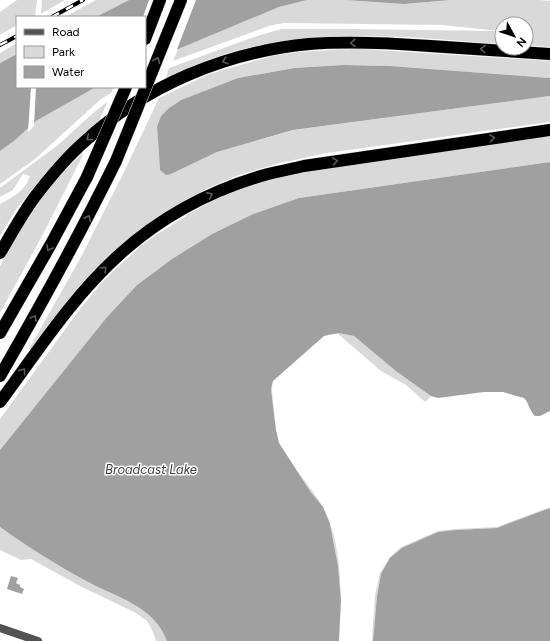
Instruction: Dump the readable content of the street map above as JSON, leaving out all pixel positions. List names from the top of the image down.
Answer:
{
  "water": ["Broadcast Lake"],
  "legend": ["Road", "Park", "Water"],
  "north": "bottom right"
}
